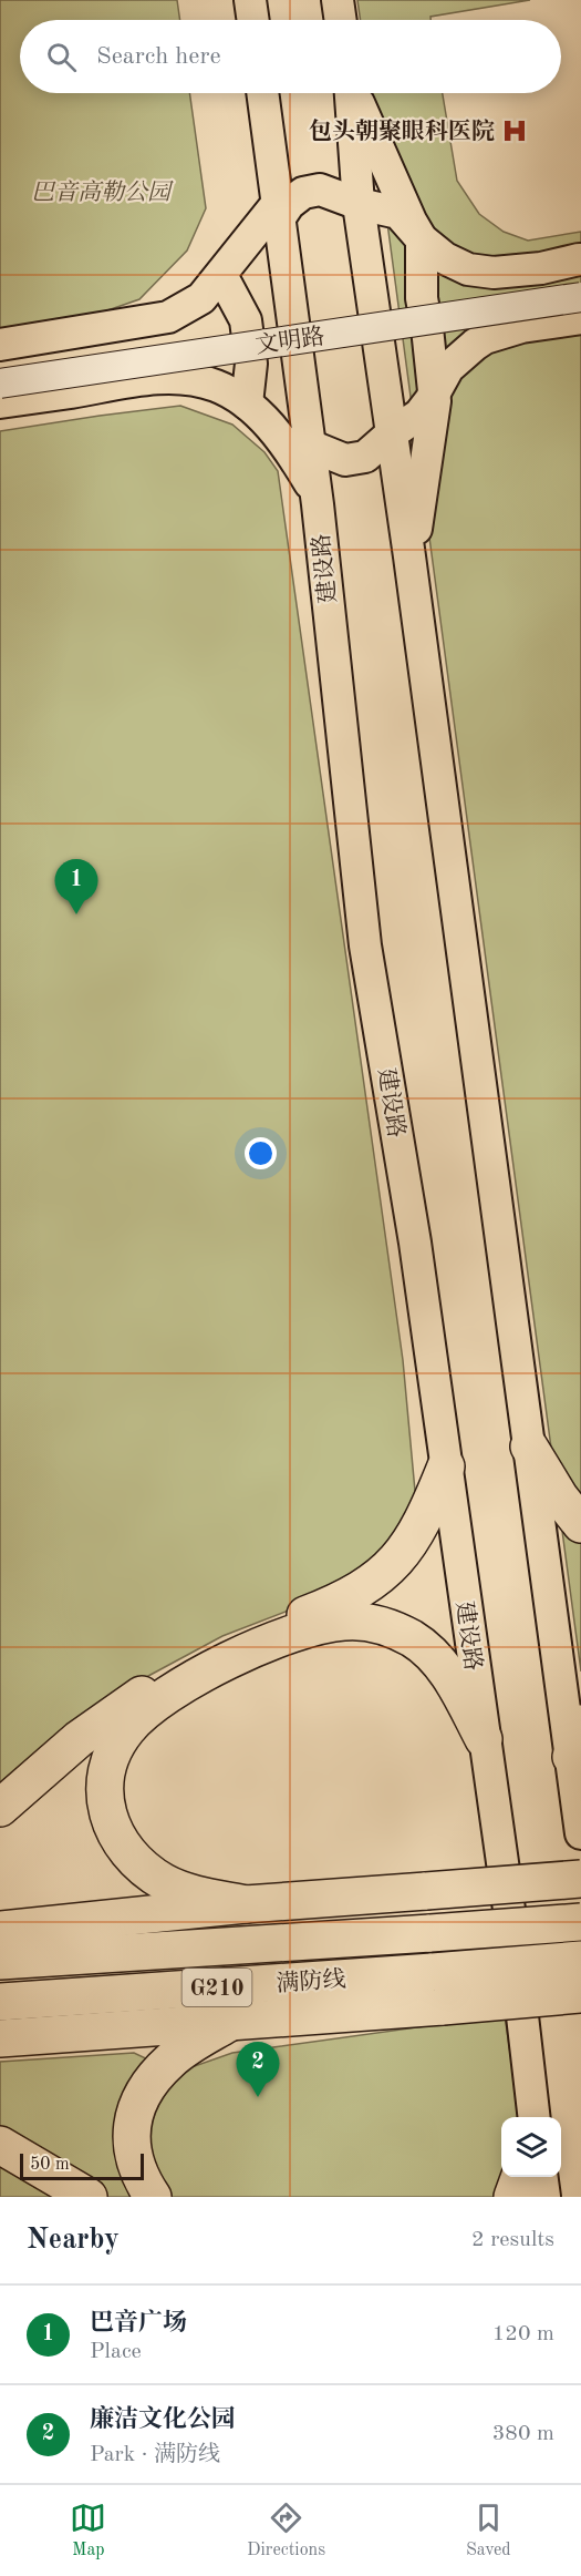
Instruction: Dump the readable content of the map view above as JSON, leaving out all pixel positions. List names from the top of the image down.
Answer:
{
  "streets": {
    "highway": ["满防线", "G210"],
    "main road": ["文明路", "建设路"]
  },
  "parks": ["巴音高勒公园"],
  "places": {
    "hospital": ["包头朝聚眼科医院"]
  },
  "scale_bar": "50 m",
  "page": {
    "search": "Search here",
    "pins": ["1", "2"],
    "scale": "50 m",
    "heading": ["Nearby", "2 results"],
    "list": [
      {
        "mark": "1",
        "name": "巴音广场",
        "note": "Place",
        "value": "120 m"
      },
      {
        "mark": "2",
        "name": "廉洁文化公园",
        "note": "Park · 满防线",
        "value": "380 m"
      }
    ],
    "nav": ["Map", "Directions", "Saved"]
  }
}
